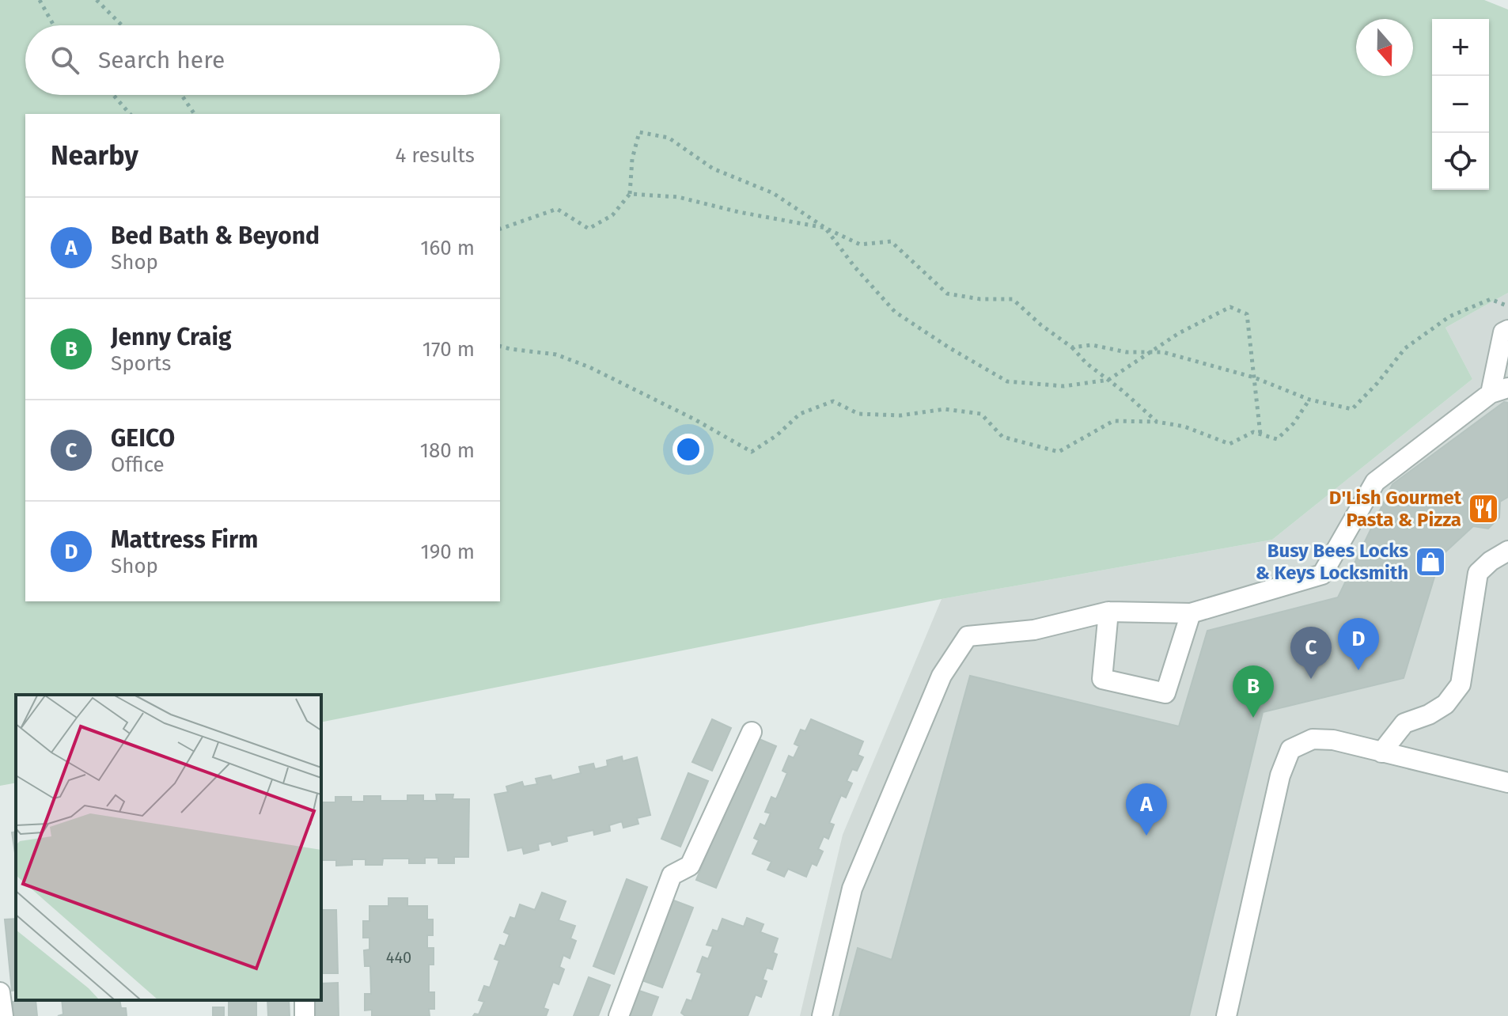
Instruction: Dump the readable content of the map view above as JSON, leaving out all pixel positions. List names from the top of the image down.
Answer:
{
  "places": {
    "restaurant": ["D'Lish Gourmet Pasta & Pizza"],
    "shop": ["Busy Bees Locks & Keys Locksmith"]
  },
  "house_numbers": ["440"],
  "north": "bottom",
  "page": {
    "map_buttons": ["+", "−"],
    "search": "Search here",
    "heading": ["Nearby", "4 results"],
    "list": [
      {
        "mark": "A",
        "name": "Bed Bath & Beyond",
        "note": "Shop",
        "value": "160 m"
      },
      {
        "mark": "B",
        "name": "Jenny Craig",
        "note": "Sports",
        "value": "170 m"
      },
      {
        "mark": "C",
        "name": "GEICO",
        "note": "Office",
        "value": "180 m"
      },
      {
        "mark": "D",
        "name": "Mattress Firm",
        "note": "Shop",
        "value": "190 m"
      }
    ],
    "pins": [
      "D",
      "C",
      "B",
      "A"
    ]
  }
}
